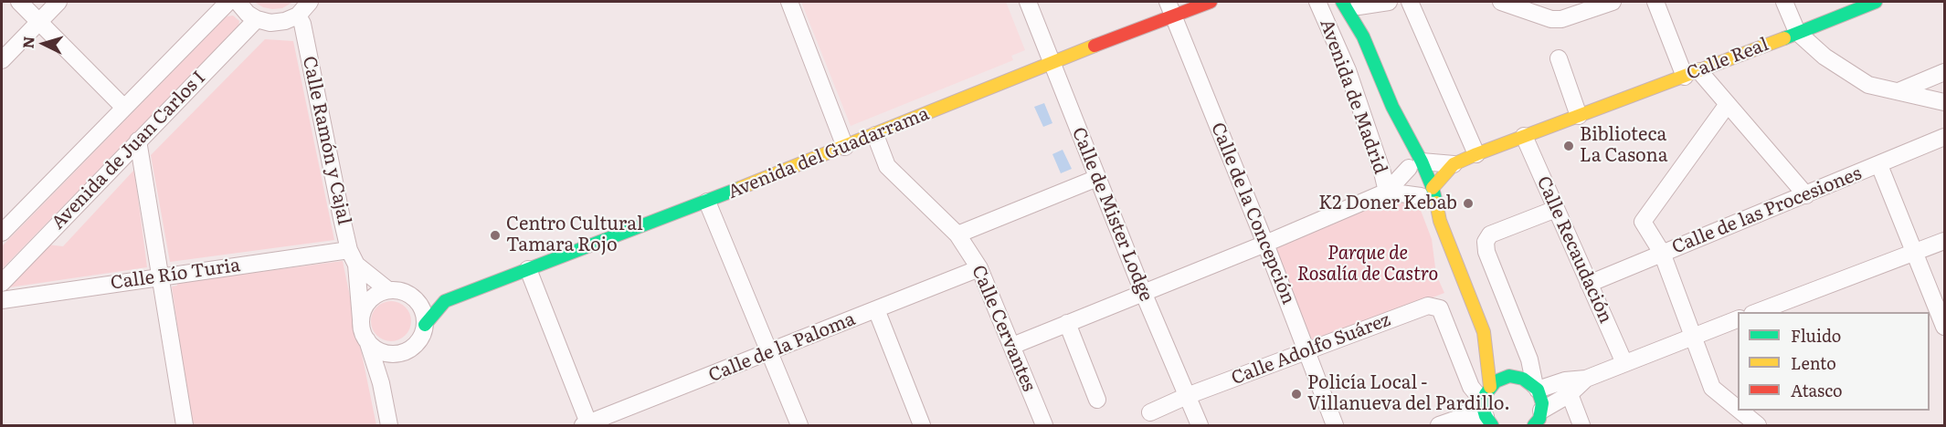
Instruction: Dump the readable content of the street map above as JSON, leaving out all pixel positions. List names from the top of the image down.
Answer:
{
  "streets": {
    "street": [
      "Calle Real",
      "Avenida de Madrid",
      "Calle Ramón y Cajal",
      "Avenida de Juan Carlos I",
      "Avenida del Guadarrama",
      "Calle de las Procesiones",
      "Calle de la Concepción",
      "Calle de Mister Lodge",
      "Calle Recaudación",
      "Calle Río Turia",
      "Calle Cervantes",
      "Calle de la Paloma",
      "Calle Adolfo Suárez"
    ]
  },
  "crossings": [
    ["Calle Real", "Avenida de Madrid"],
    ["Calle Real", "Calle Recaudación"],
    ["Calle Ramón y Cajal", "Avenida del Guadarrama"],
    ["Calle Ramón y Cajal", "Calle Río Turia"],
    ["Avenida del Guadarrama", "Calle de la Concepción"],
    ["Avenida del Guadarrama", "Calle de Mister Lodge"],
    ["Avenida del Guadarrama", "Calle Cervantes"],
    ["Calle de las Procesiones", "Calle Recaudación"],
    ["Calle de la Concepción", "Calle Adolfo Suárez"],
    ["Calle de Mister Lodge", "Calle Adolfo Suárez"],
    ["Calle Cervantes", "Calle de la Paloma"]
  ],
  "parks": ["Parque de Rosalía de Castro"],
  "places": [
    "Biblioteca La Casona",
    "K2 Doner Kebab",
    "Centro Cultural Tamara Rojo",
    "Policía Local - Villanueva del Pardillo."
  ],
  "legend": ["Fluido", "Lento", "Atasco"],
  "north": "left"
}
